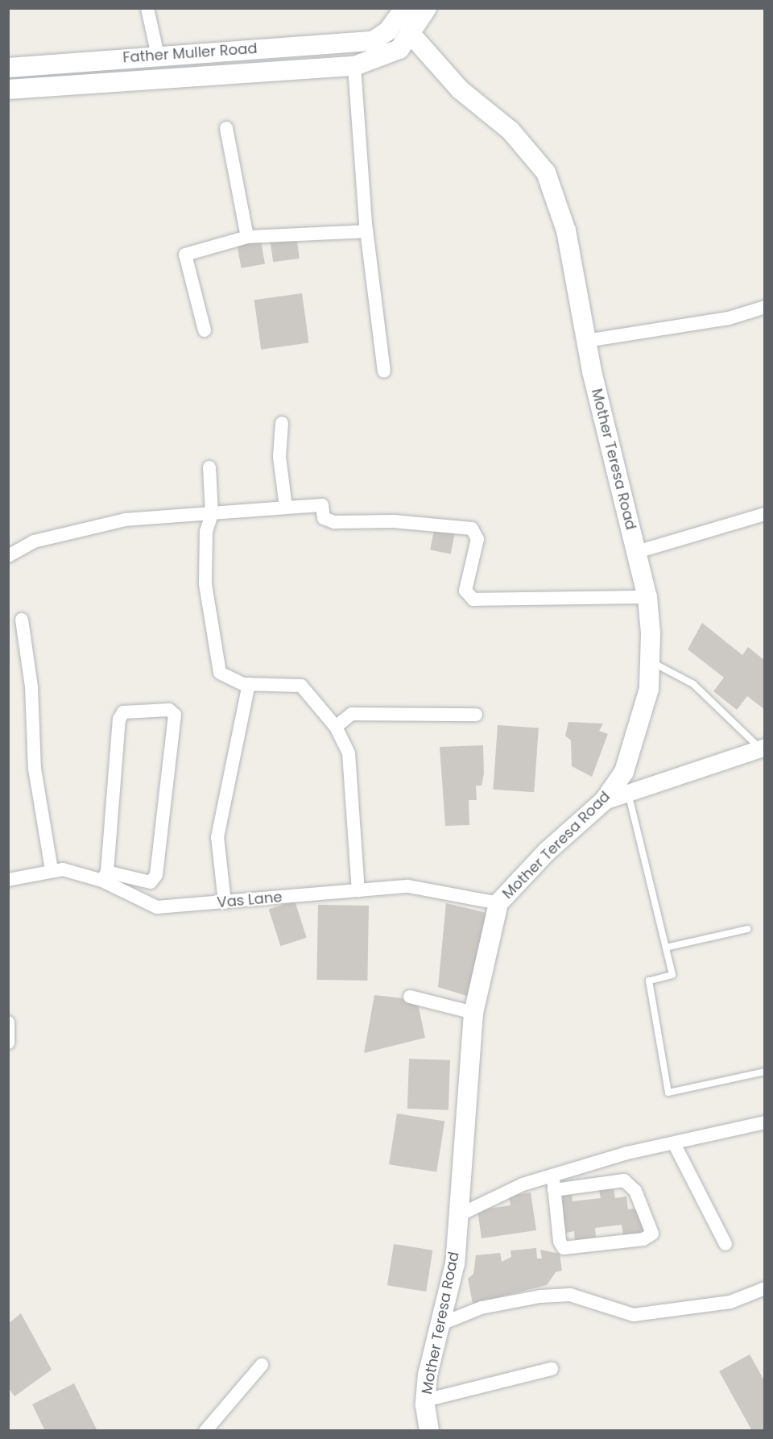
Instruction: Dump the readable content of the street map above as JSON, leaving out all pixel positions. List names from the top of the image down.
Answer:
{
  "streets": {
    "main road": ["Father Muller Road", "Mother Teresa Road"],
    "street": ["Vas Lane"]
  },
  "crossings": [
    ["Mother Teresa Road", "Vas Lane"]
  ]
}
